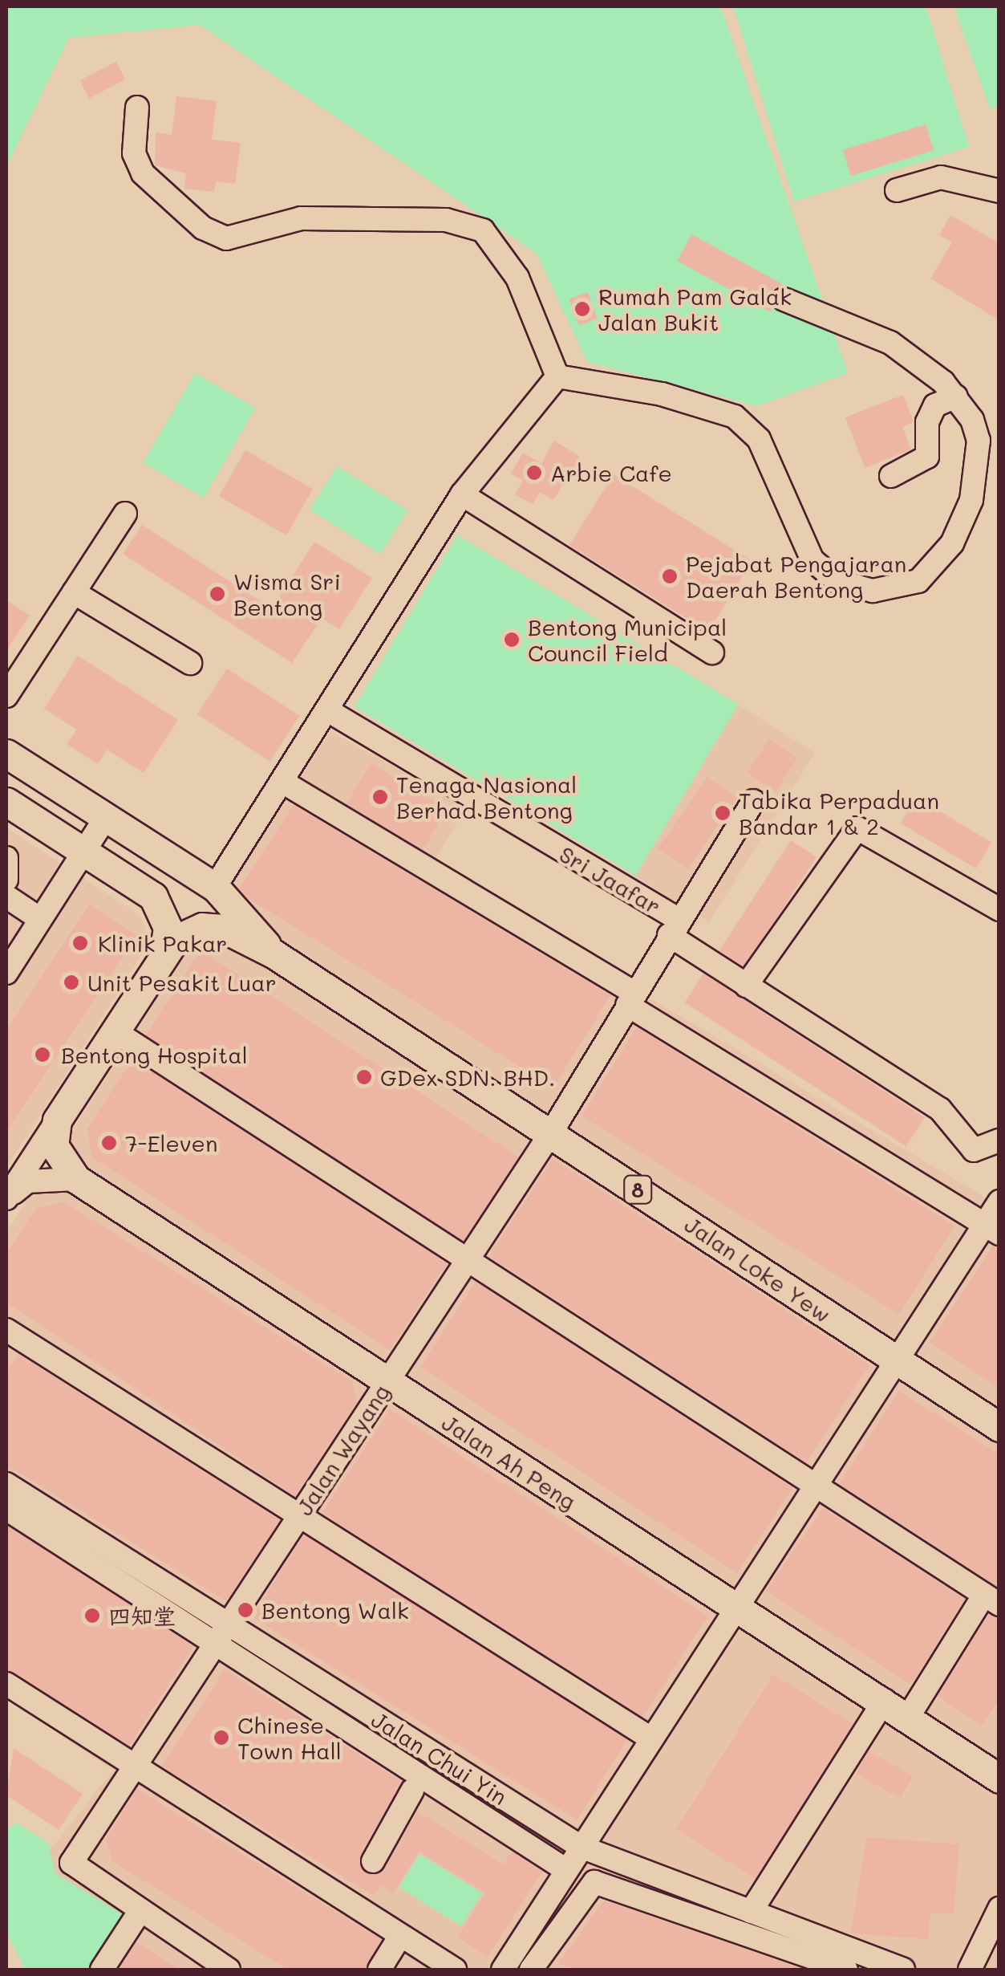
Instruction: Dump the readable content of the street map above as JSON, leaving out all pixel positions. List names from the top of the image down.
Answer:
{
  "streets": {
    "main road": ["8", "Jalan Loke Yew", "Jalan Ah Peng"],
    "street": ["Sri Jaafar", "Jalan Wayang", "Jalan Chui Yin"]
  },
  "crossings": [
    ["Sri Jaafar", "Jalan Loke Yew"],
    ["Sri Jaafar", "Jalan Wayang"],
    ["8", "Jalan Loke Yew"],
    ["Jalan Loke Yew", "Jalan Wayang"],
    ["Jalan Wayang", "Jalan Ah Peng"],
    ["Jalan Wayang", "Jalan Chui Yin"]
  ],
  "places": [
    "Rumah Pam Galak Jalan Bukit",
    "Arbie Cafe",
    "Pejabat Pengajaran Daerah Bentong",
    "Wisma Sri Bentong",
    "Bentong Municipal Council Field",
    "Tenaga Nasional Berhad Bentong",
    "Tabika Perpaduan Bandar 1 & 2",
    "Klinik Pakar",
    "Unit Pesakit Luar",
    "Bentong Hospital",
    "GDex SDN. BHD.",
    "7-Eleven",
    "Bentong Walk",
    "四知堂",
    "Chinese Town Hall"
  ]
}
